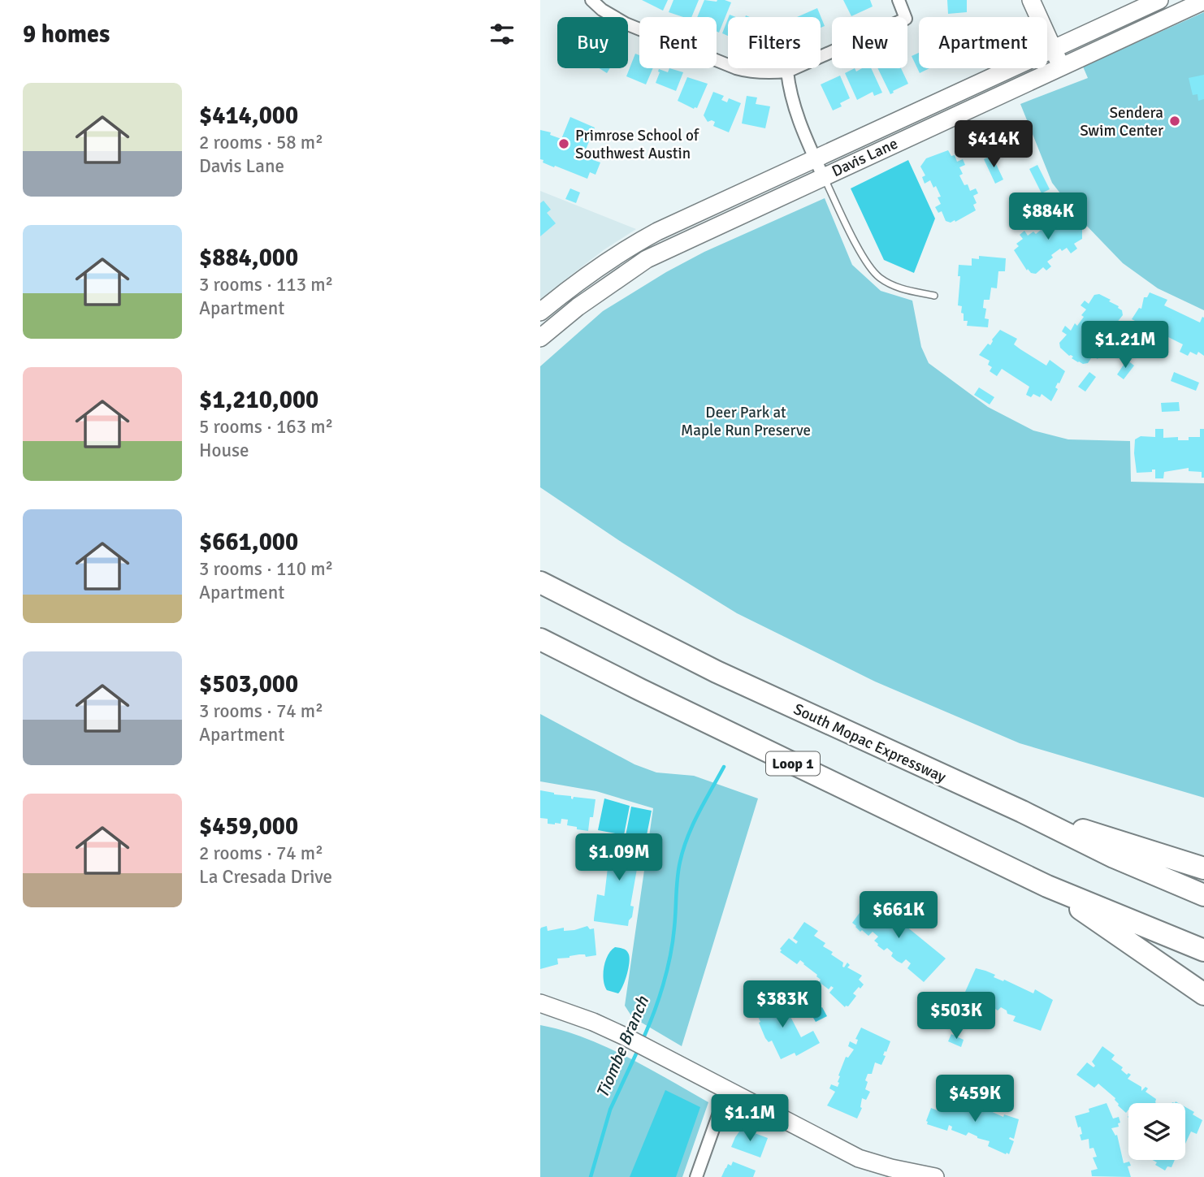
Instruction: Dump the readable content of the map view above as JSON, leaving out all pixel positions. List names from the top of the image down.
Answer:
{
  "streets": {
    "highway": ["South Mopac Expressway", "Loop 1"],
    "main road": ["Davis Lane"]
  },
  "water": ["Tiombe Branch"],
  "parks": ["Deer Park at Maple Run Preserve"],
  "places": ["Sendera Swim Center", "Primrose School of Southwest Austin"],
  "page": {
    "heading": "9 homes",
    "chip": [
      "Buy",
      "Rent",
      "Filters",
      "New",
      "Apartment"
    ],
    "list": [
      {
        "name": "$414,000",
        "note": "2 rooms · 58 m² · Davis Lane"
      },
      {
        "name": "$884,000",
        "note": "3 rooms · 113 m² · Apartment"
      },
      {
        "name": "$1,210,000",
        "note": "5 rooms · 163 m² · House"
      },
      {
        "name": "$661,000",
        "note": "3 rooms · 110 m² · Apartment"
      },
      {
        "name": "$503,000",
        "note": "3 rooms · 74 m² · Apartment"
      },
      {
        "name": "$459,000",
        "note": "2 rooms · 74 m² · La Cresada Drive"
      }
    ],
    "price": [
      "$414K",
      "$884K",
      "$1.21M",
      "$1.09M",
      "$661K",
      "$383K",
      "$503K",
      "$459K",
      "$1.1M"
    ]
  }
}
